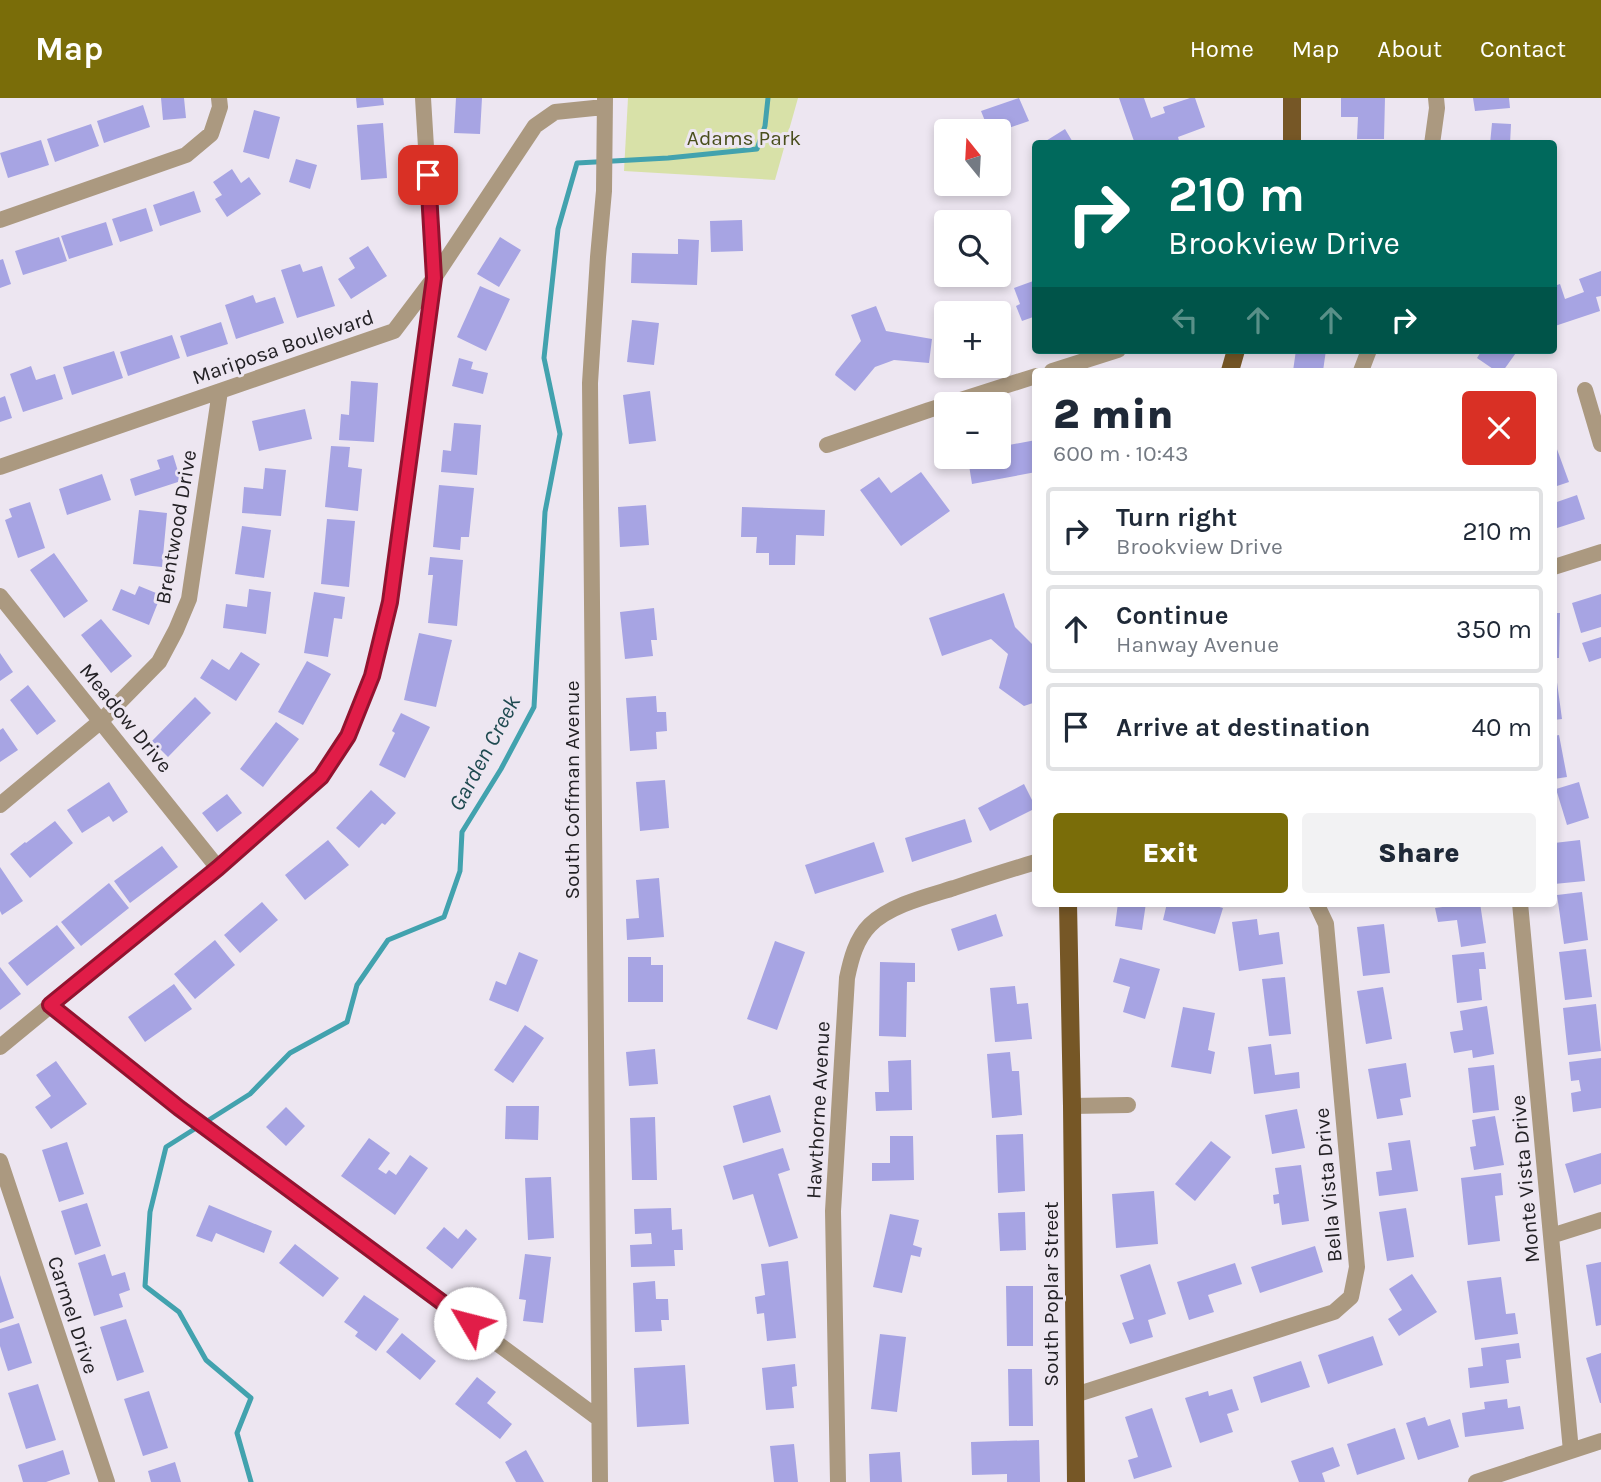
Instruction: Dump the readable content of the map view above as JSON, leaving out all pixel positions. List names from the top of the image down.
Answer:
{
  "streets": {
    "main road": ["South Poplar Street"],
    "street": [
      "Mariposa Boulevard",
      "Brentwood Drive",
      "Meadow Drive",
      "South Coffman Avenue",
      "Hawthorne Avenue",
      "Monte Vista Drive",
      "Bella Vista Drive",
      "Carmel Drive"
    ]
  },
  "crossings": [
    ["Mariposa Boulevard", "Brentwood Drive"],
    ["Mariposa Boulevard", "South Coffman Avenue"],
    ["Brentwood Drive", "Meadow Drive"],
    ["Bella Vista Drive", "South Poplar Street"]
  ],
  "water": ["Garden Creek"],
  "parks": ["Adams Park"],
  "north": "top",
  "page": {
    "header": "Map",
    "nav": [
      "Home",
      "Map",
      "About",
      "Contact"
    ],
    "map_buttons": ["+", "−"],
    "turn": ["210 m", "Brookview Drive"],
    "heading": ["2 min", "600 m · 10:43"],
    "list": [
      {
        "name": "Turn right",
        "note": "Brookview Drive",
        "value": "210 m"
      },
      {
        "name": "Continue",
        "note": "Hanway Avenue",
        "value": "350 m"
      },
      {
        "name": "Arrive at destination",
        "value": "40 m"
      }
    ],
    "buttons": ["Exit", "Share"]
  }
}
